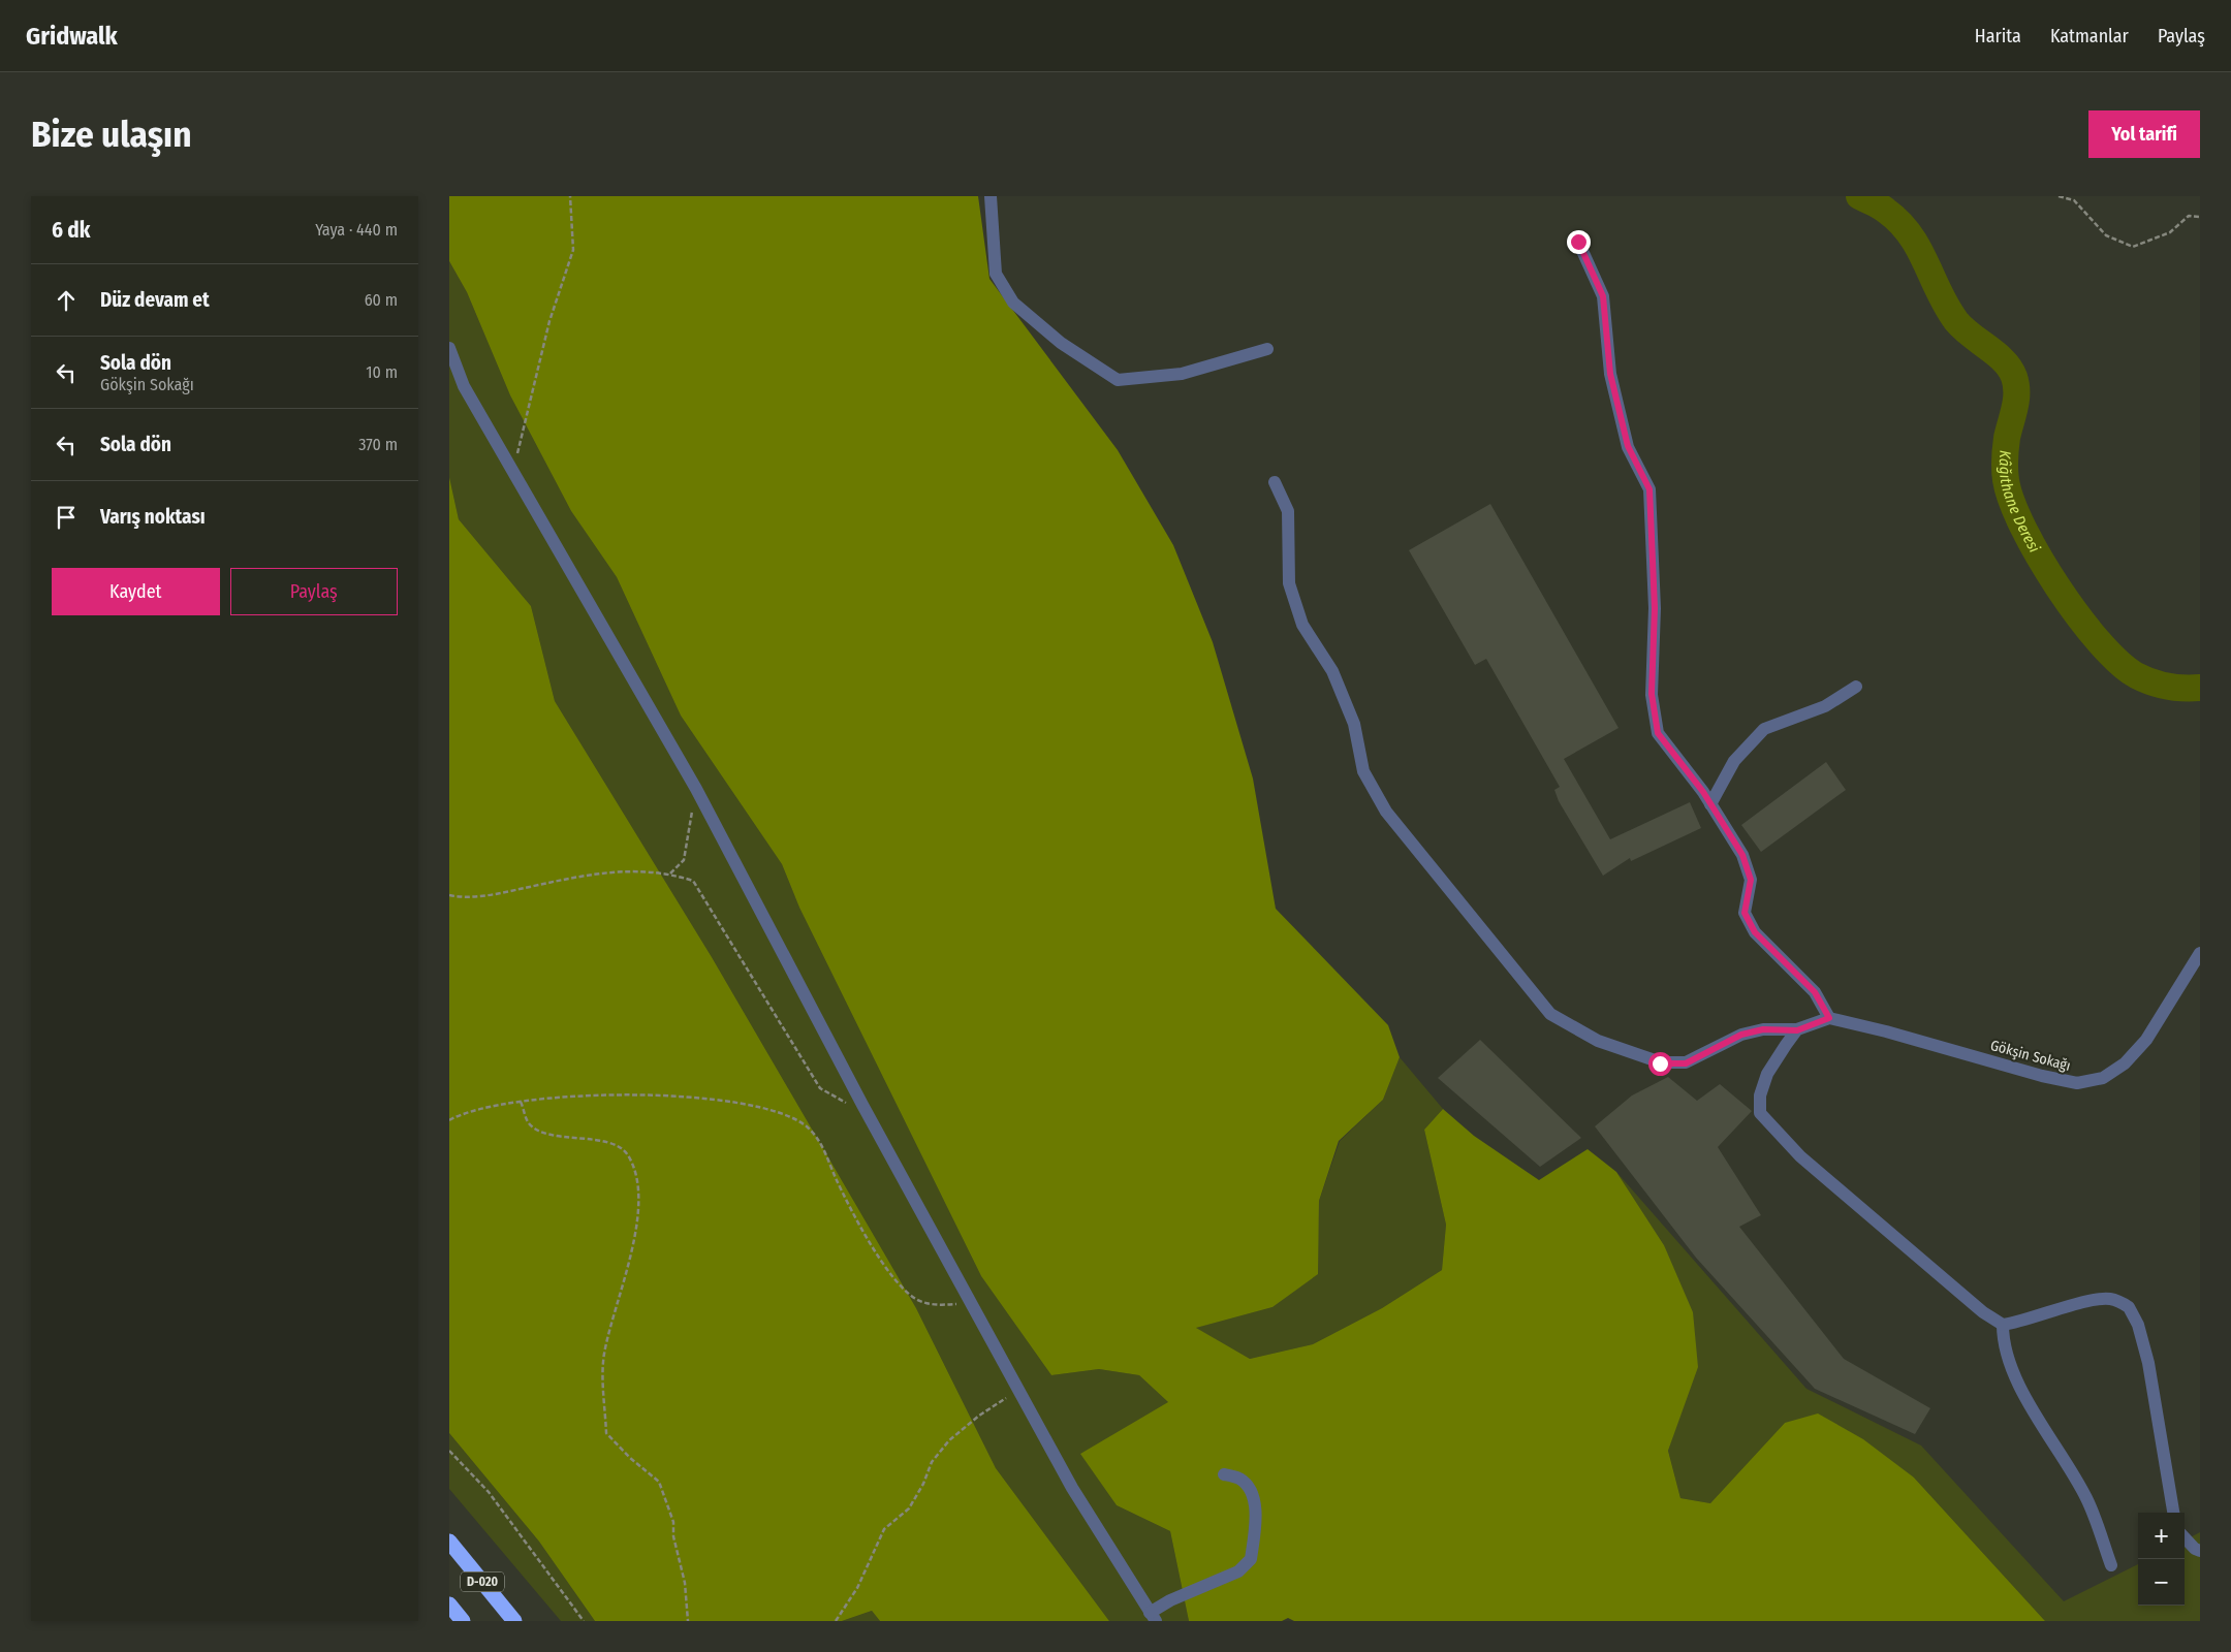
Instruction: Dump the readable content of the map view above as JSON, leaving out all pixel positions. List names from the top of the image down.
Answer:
{
  "streets": {
    "highway": ["D-020"],
    "street": ["Gökşin Sokağı"]
  },
  "water": ["Kâğıthane Deresi"],
  "page": {
    "header": "Gridwalk",
    "nav": ["Harita", "Katmanlar", "Paylaş"],
    "buttons": [
      "Yol tarifi",
      ["Kaydet", "Paylaş"]
    ],
    "title": "Bize ulaşın",
    "heading": ["6 dk", "Yaya · 440 m"],
    "list": [
      ["Düz devam et", "60 m"],
      ["Sola dön", "Gökşin Sokağı", "10 m"],
      ["Sola dön", "370 m"],
      "Varış noktası"
    ],
    "map_buttons": ["+", "−"]
  }
}
